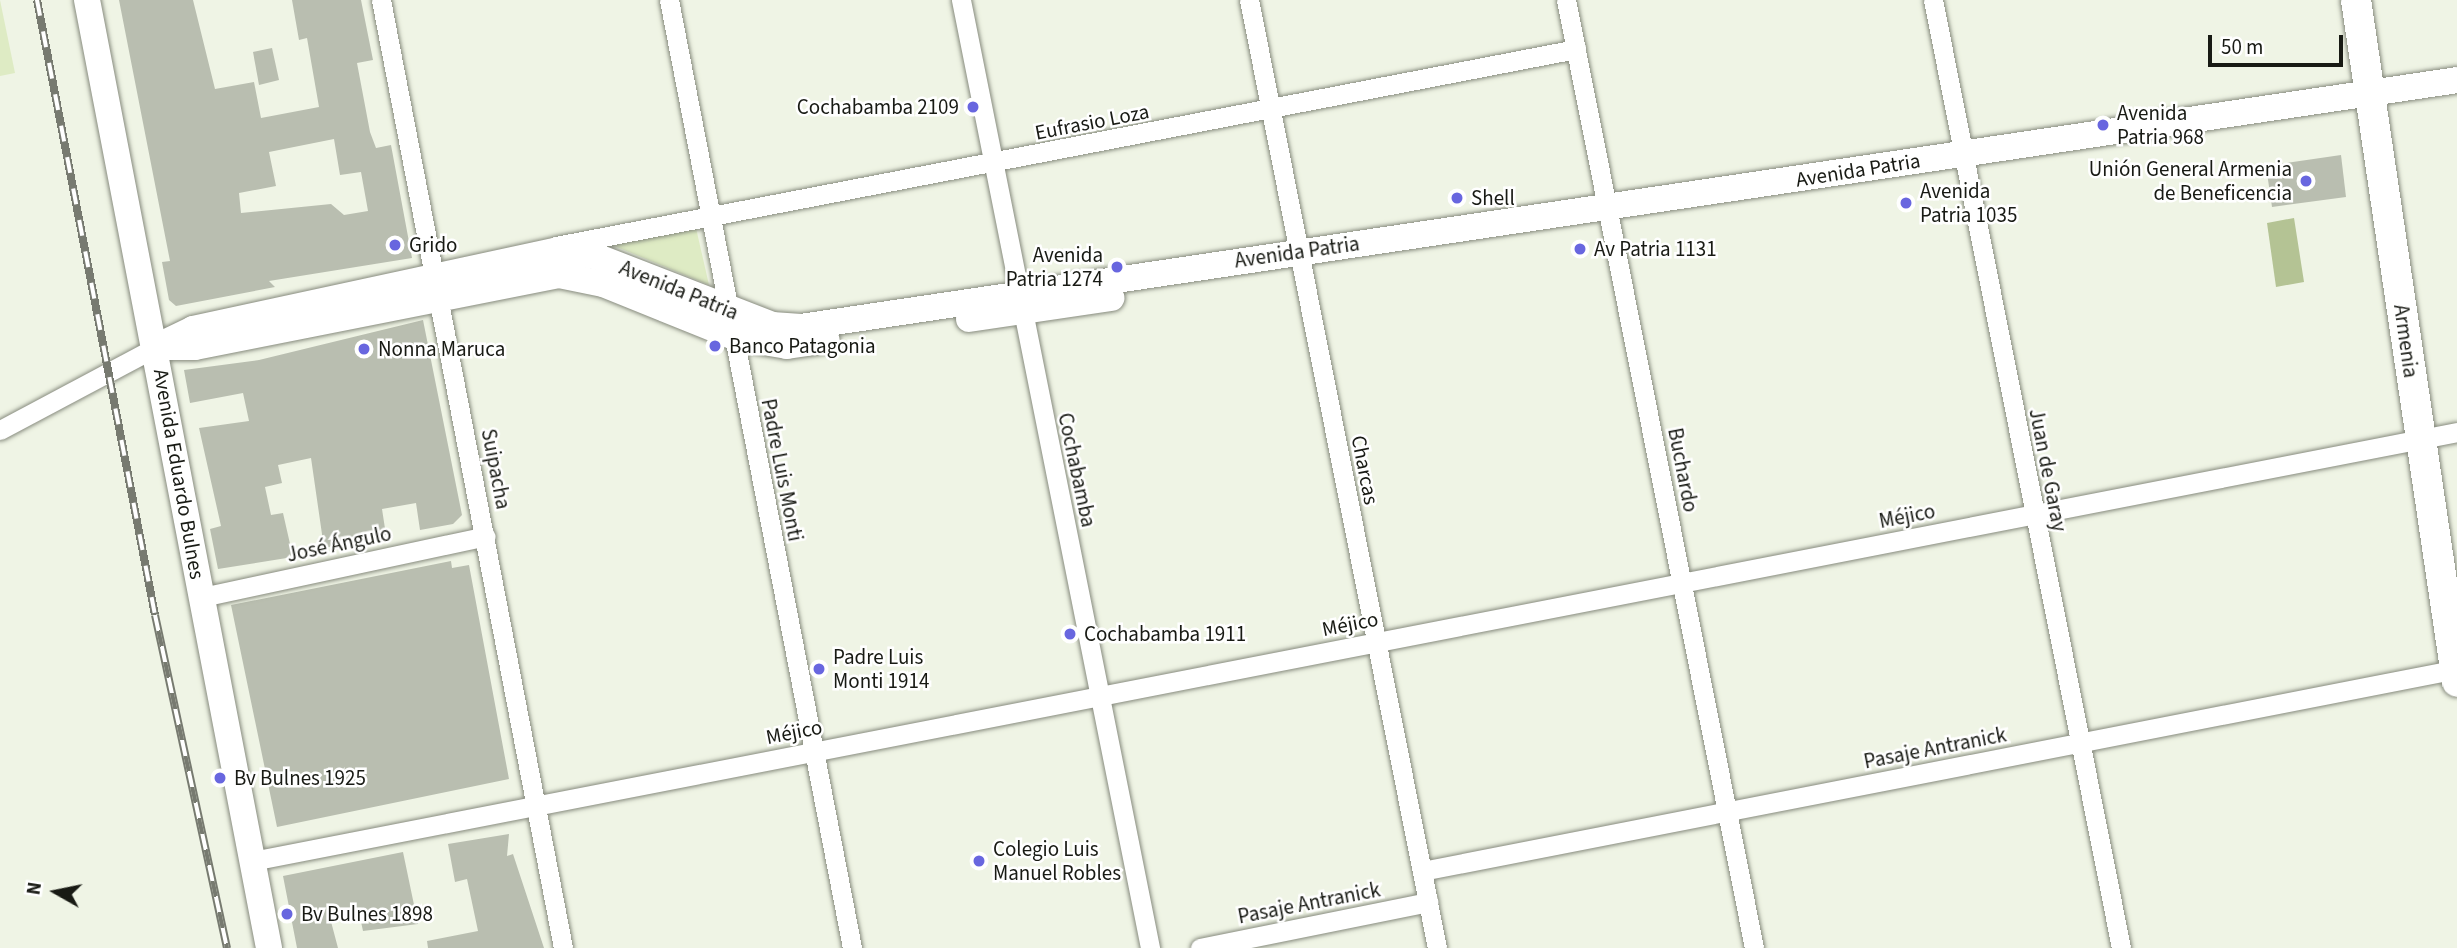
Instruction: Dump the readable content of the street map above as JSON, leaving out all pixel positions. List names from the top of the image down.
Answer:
{
  "streets": {
    "main road": ["Avenida Patria", "Armenia", "Avenida Eduardo Bulnes"],
    "street": [
      "Eufrasio Loza",
      "Suipacha",
      "Padre Luis Monti",
      "Cochabamba",
      "Charcas",
      "Buchardo",
      "Juan de Garay",
      "Méjico",
      "José Ángulo",
      "Pasaje Antranick"
    ]
  },
  "crossings": [
    ["Eufrasio Loza", "Avenida Patria"],
    ["Eufrasio Loza", "Padre Luis Monti"],
    ["Eufrasio Loza", "Cochabamba"],
    ["Eufrasio Loza", "Charcas"],
    ["Eufrasio Loza", "Buchardo"],
    ["Avenida Patria", "Armenia"],
    ["Avenida Patria", "Suipacha"],
    ["Avenida Patria", "Padre Luis Monti"],
    ["Avenida Patria", "Cochabamba"],
    ["Avenida Patria", "Charcas"],
    ["Avenida Patria", "Buchardo"],
    ["Avenida Patria", "Juan de Garay"],
    ["Avenida Patria", "Avenida Eduardo Bulnes"],
    ["Armenia", "Méjico"],
    ["Armenia", "Pasaje Antranick"],
    ["Suipacha", "Méjico"],
    ["Suipacha", "José Ángulo"],
    ["Padre Luis Monti", "Méjico"],
    ["Cochabamba", "Méjico"],
    ["Charcas", "Méjico"],
    ["Charcas", "Pasaje Antranick"],
    ["Buchardo", "Méjico"],
    ["Buchardo", "Pasaje Antranick"],
    ["Juan de Garay", "Méjico"],
    ["Juan de Garay", "Pasaje Antranick"],
    ["Avenida Eduardo Bulnes", "Méjico"],
    ["Avenida Eduardo Bulnes", "José Ángulo"]
  ],
  "places": [
    "Cochabamba 2109",
    "Avenida Patria 968",
    "Unión General Armenia de Beneficencia",
    "Shell",
    "Avenida Patria 1035",
    "Grido",
    "Av Patria 1131",
    "Avenida Patria 1274",
    "Banco Patagonia",
    "Nonna Maruca",
    "Cochabamba 1911",
    "Padre Luis Monti 1914",
    "Bv Bulnes 1925",
    "Colegio Luis Manuel Robles",
    "Bv Bulnes 1898"
  ],
  "scale_bar": "50 m",
  "north": "left"
}
